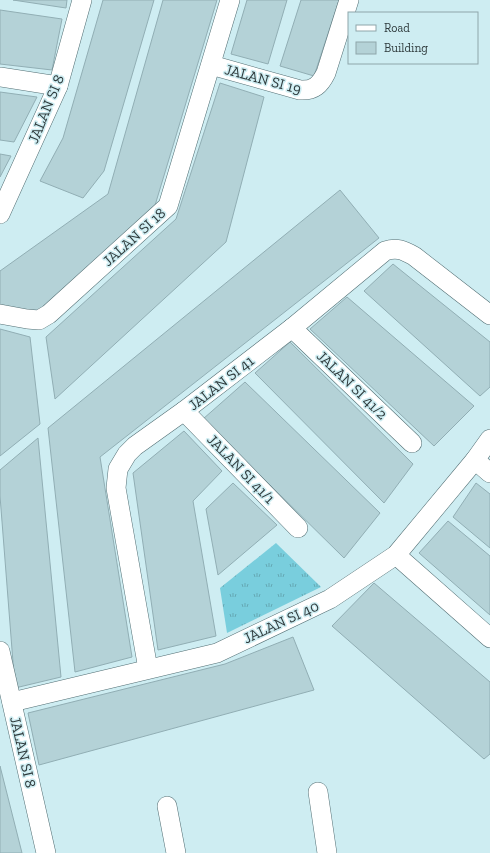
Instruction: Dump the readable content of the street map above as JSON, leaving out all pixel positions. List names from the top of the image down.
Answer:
{
  "streets": {
    "street": [
      "JALAN SI 19",
      "JALAN SI 8",
      "JALAN SI 18",
      "JALAN SI 41",
      "JALAN SI 41/2",
      "JALAN SI 41/1",
      "JALAN SI 40"
    ]
  },
  "crossings": [
    ["JALAN SI 19", "JALAN SI 18"],
    ["JALAN SI 8", "JALAN SI 40"],
    ["JALAN SI 41", "JALAN SI 41/2"],
    ["JALAN SI 41", "JALAN SI 41/1"],
    ["JALAN SI 41", "JALAN SI 40"]
  ],
  "legend": ["Road", "Building"]
}
